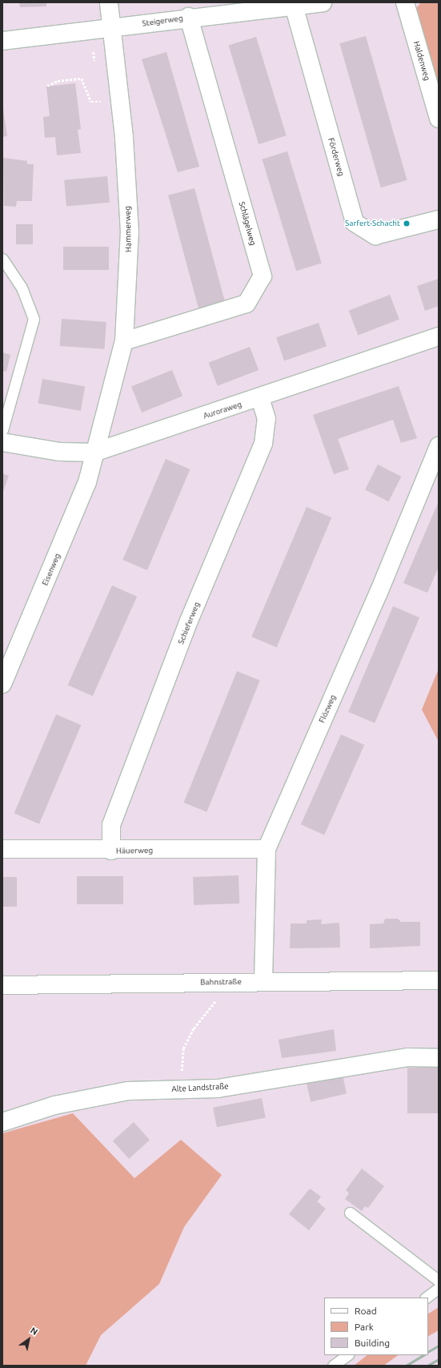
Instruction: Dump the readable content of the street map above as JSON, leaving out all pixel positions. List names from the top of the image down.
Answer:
{
  "streets": {
    "street": [
      "Steigerweg",
      "Haldenweg",
      "Förderweg",
      "Schlägelweg",
      "Hammerweg",
      "Auroraweg",
      "Eisenweg",
      "Schieferweg",
      "Flözweg",
      "Häuerweg",
      "Bahnstraße",
      "Alte Landstraße"
    ]
  },
  "crossings": [
    ["Steigerweg", "Förderweg"],
    ["Steigerweg", "Schlägelweg"],
    ["Steigerweg", "Hammerweg"],
    ["Schlägelweg", "Hammerweg"],
    ["Hammerweg", "Auroraweg"],
    ["Hammerweg", "Eisenweg"],
    ["Auroraweg", "Eisenweg"],
    ["Auroraweg", "Schieferweg"],
    ["Schieferweg", "Häuerweg"],
    ["Flözweg", "Häuerweg"],
    ["Flözweg", "Bahnstraße"]
  ],
  "places": ["Sarfert-Schacht"],
  "legend": ["Road", "Park", "Building"],
  "north": "top right"
}
